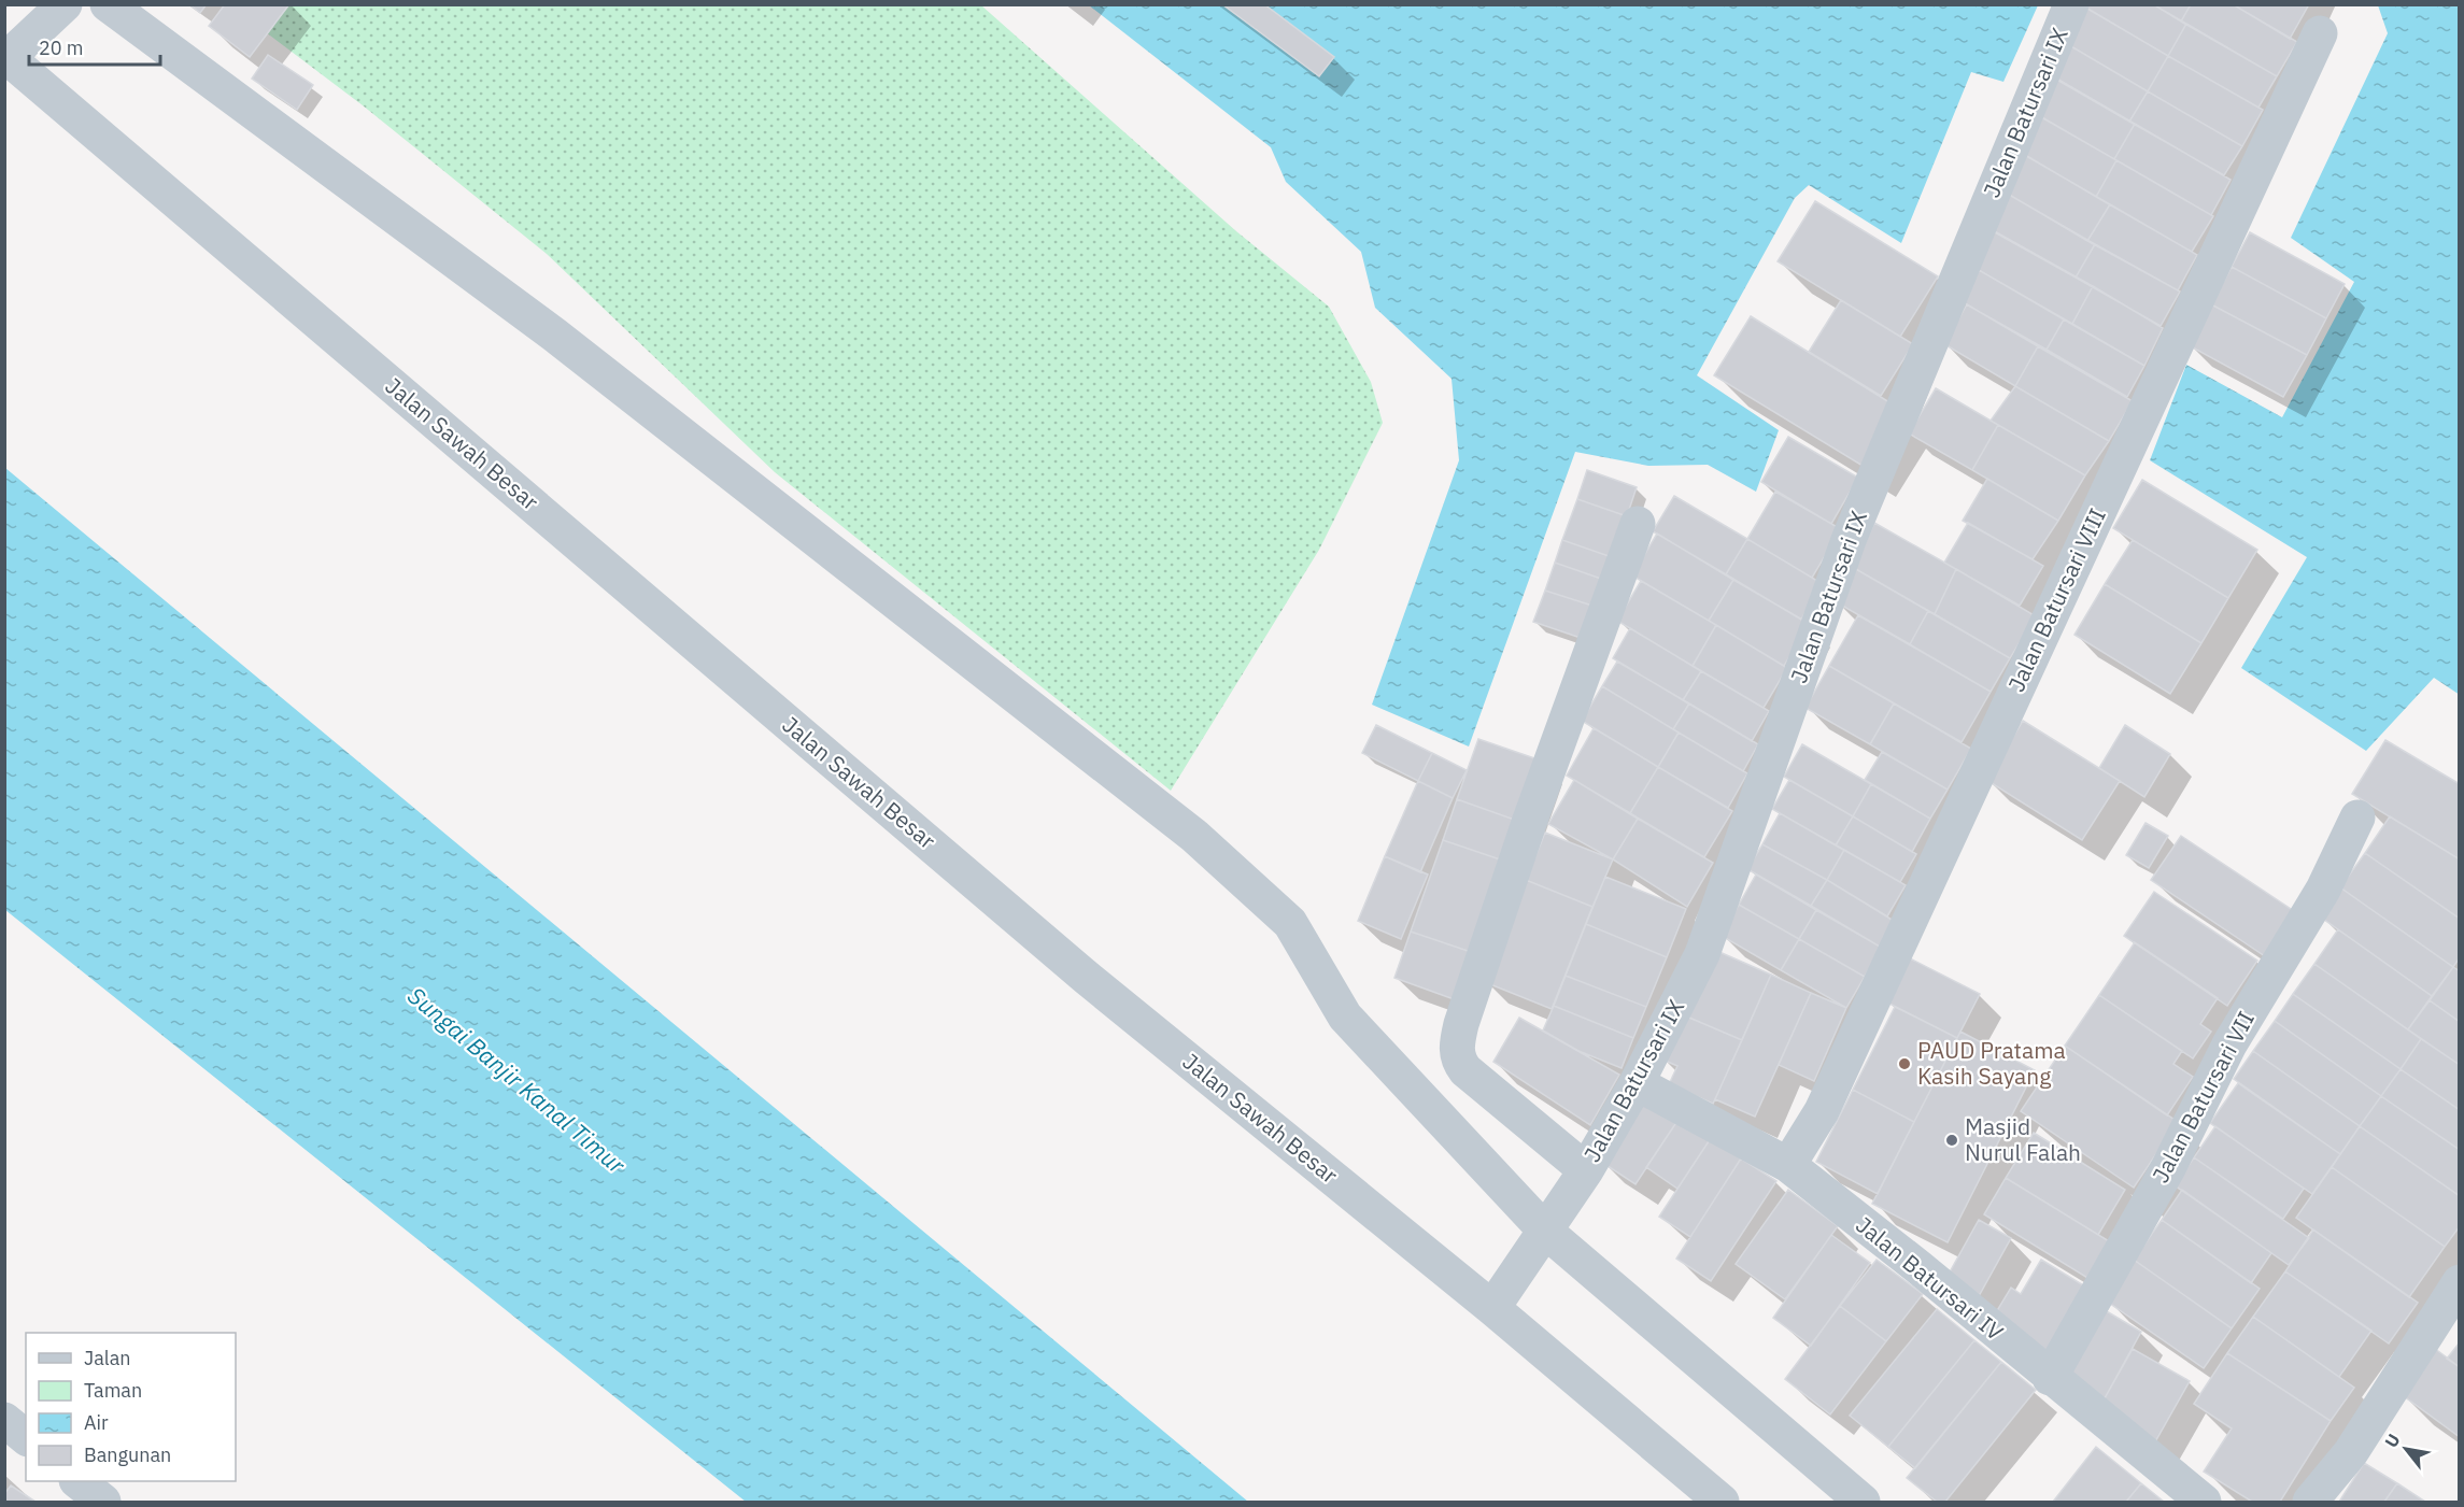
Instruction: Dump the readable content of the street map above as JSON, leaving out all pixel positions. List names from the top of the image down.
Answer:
{
  "streets": {
    "street": [
      "Jalan Batursari IX",
      "Jalan Sawah Besar",
      "Jalan Batursari VIII",
      "Jalan Batursari VII",
      "Jalan Batursari IV"
    ]
  },
  "crossings": [
    ["Jalan Batursari IX", "Jalan Batursari IV"],
    ["Jalan Batursari VIII", "Jalan Batursari IV"],
    ["Jalan Batursari VII", "Jalan Batursari IV"]
  ],
  "water": ["Sungai Banjir Kanal Timur"],
  "places": ["PAUD Pratama Kasih Sayang", "Masjid Nurul Falah"],
  "legend": [
    "Jalan",
    "Taman",
    "Air",
    "Bangunan"
  ],
  "scale_bar": "20 m",
  "north": "top left"
}
